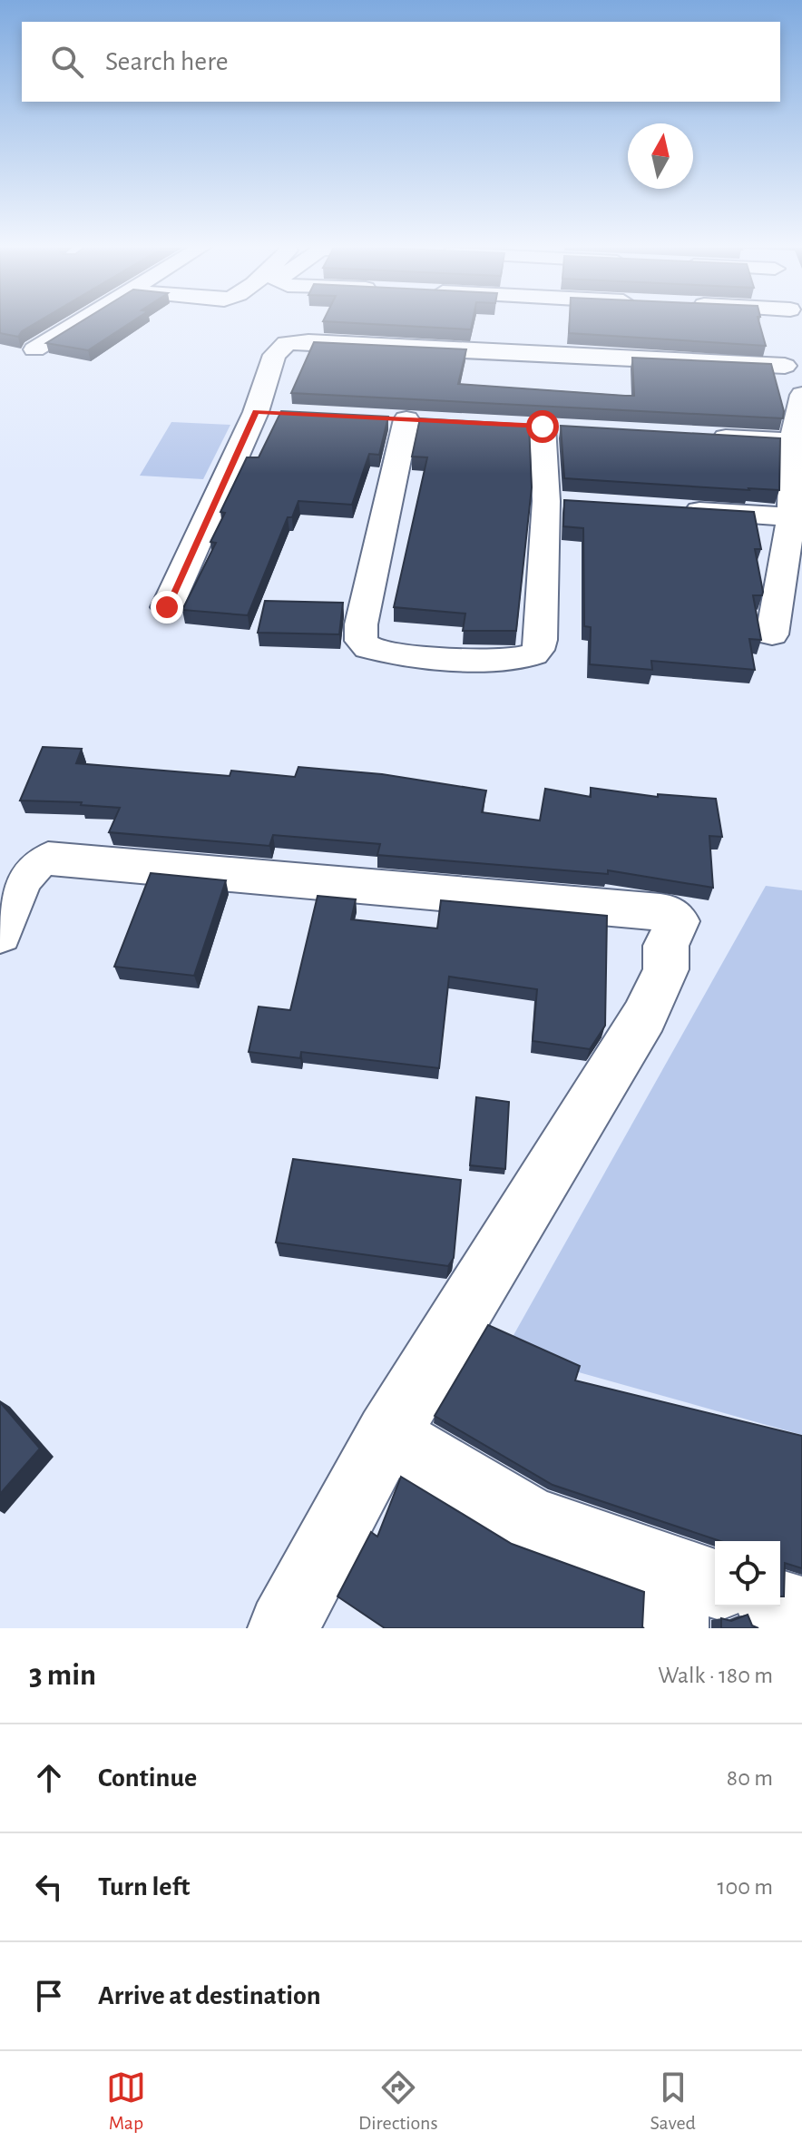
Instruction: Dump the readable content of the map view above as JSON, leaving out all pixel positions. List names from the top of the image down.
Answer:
{
  "north": "top",
  "page": {
    "search": "Search here",
    "heading": ["3 min", "Walk · 180 m"],
    "list": [
      ["Continue", "80 m"],
      ["Turn left", "100 m"],
      "Arrive at destination"
    ],
    "nav": ["Map", "Directions", "Saved"]
  }
}
